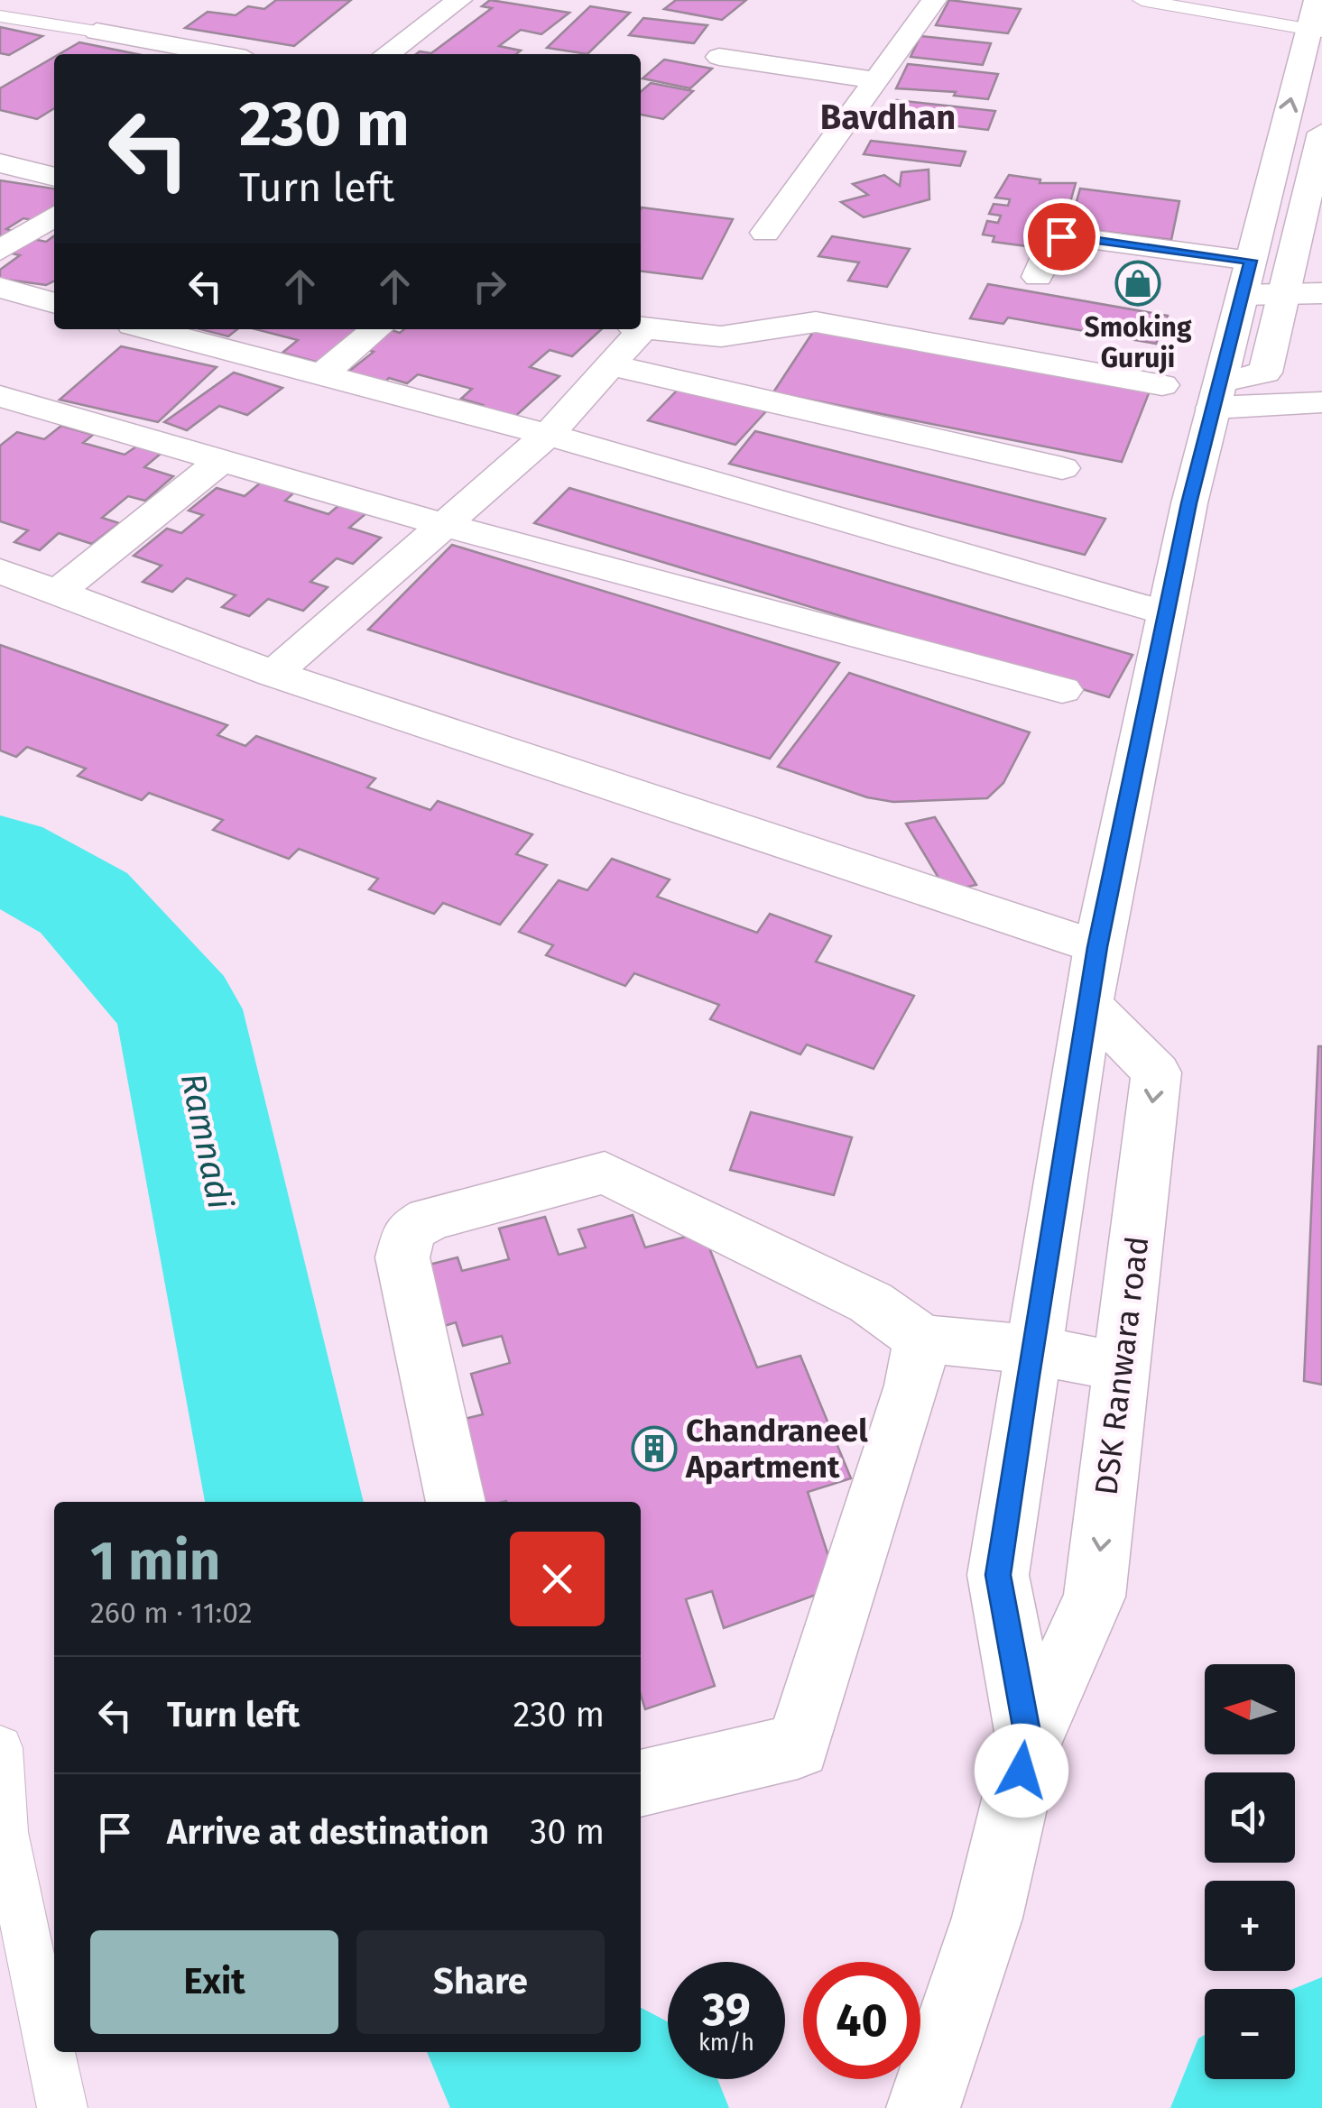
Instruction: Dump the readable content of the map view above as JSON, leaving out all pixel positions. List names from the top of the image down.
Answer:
{
  "streets": {
    "street": ["DSK Ranwara road"]
  },
  "districts": ["Bavdhan"],
  "water": ["Ramnadi"],
  "places": {
    "shop": ["Smoking Guruji"],
    "building": ["Chandraneel Apartment"]
  },
  "north": "left",
  "page": {
    "turn": ["230 m", "Turn left"],
    "heading": ["1 min", "260 m · 11:02"],
    "list": [
      {
        "name": "Turn left",
        "value": "230 m"
      },
      {
        "name": "Arrive at destination",
        "value": "30 m"
      }
    ],
    "map_buttons": ["+", "−"],
    "buttons": ["Exit", "Share"],
    "speed": "39 km/h",
    "limit": "40"
  }
}
